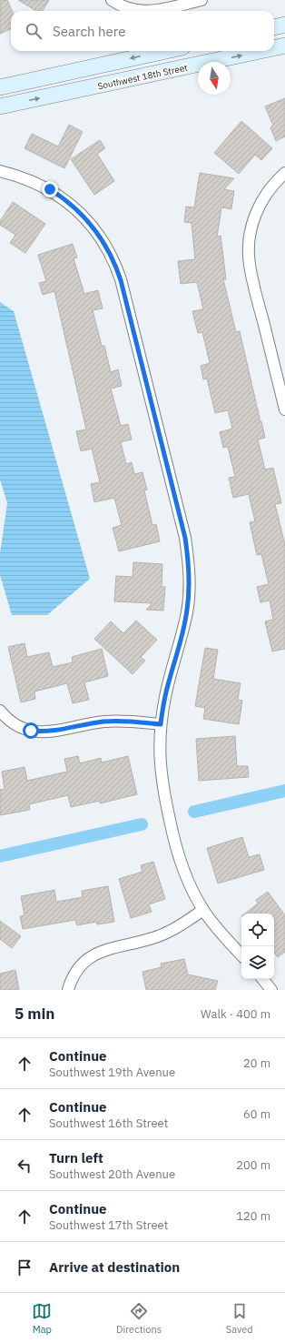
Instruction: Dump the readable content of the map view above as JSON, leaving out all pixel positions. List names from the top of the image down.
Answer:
{
  "streets": {
    "main road": ["Southwest 18th Street"]
  },
  "north": "bottom",
  "page": {
    "search": "Search here",
    "heading": ["5 min", "Walk · 400 m"],
    "list": [
      ["Continue", "Southwest 19th Avenue", "20 m"],
      ["Continue", "Southwest 16th Street", "60 m"],
      ["Turn left", "Southwest 20th Avenue", "200 m"],
      ["Continue", "Southwest 17th Street", "120 m"],
      "Arrive at destination"
    ],
    "nav": ["Map", "Directions", "Saved"]
  }
}
